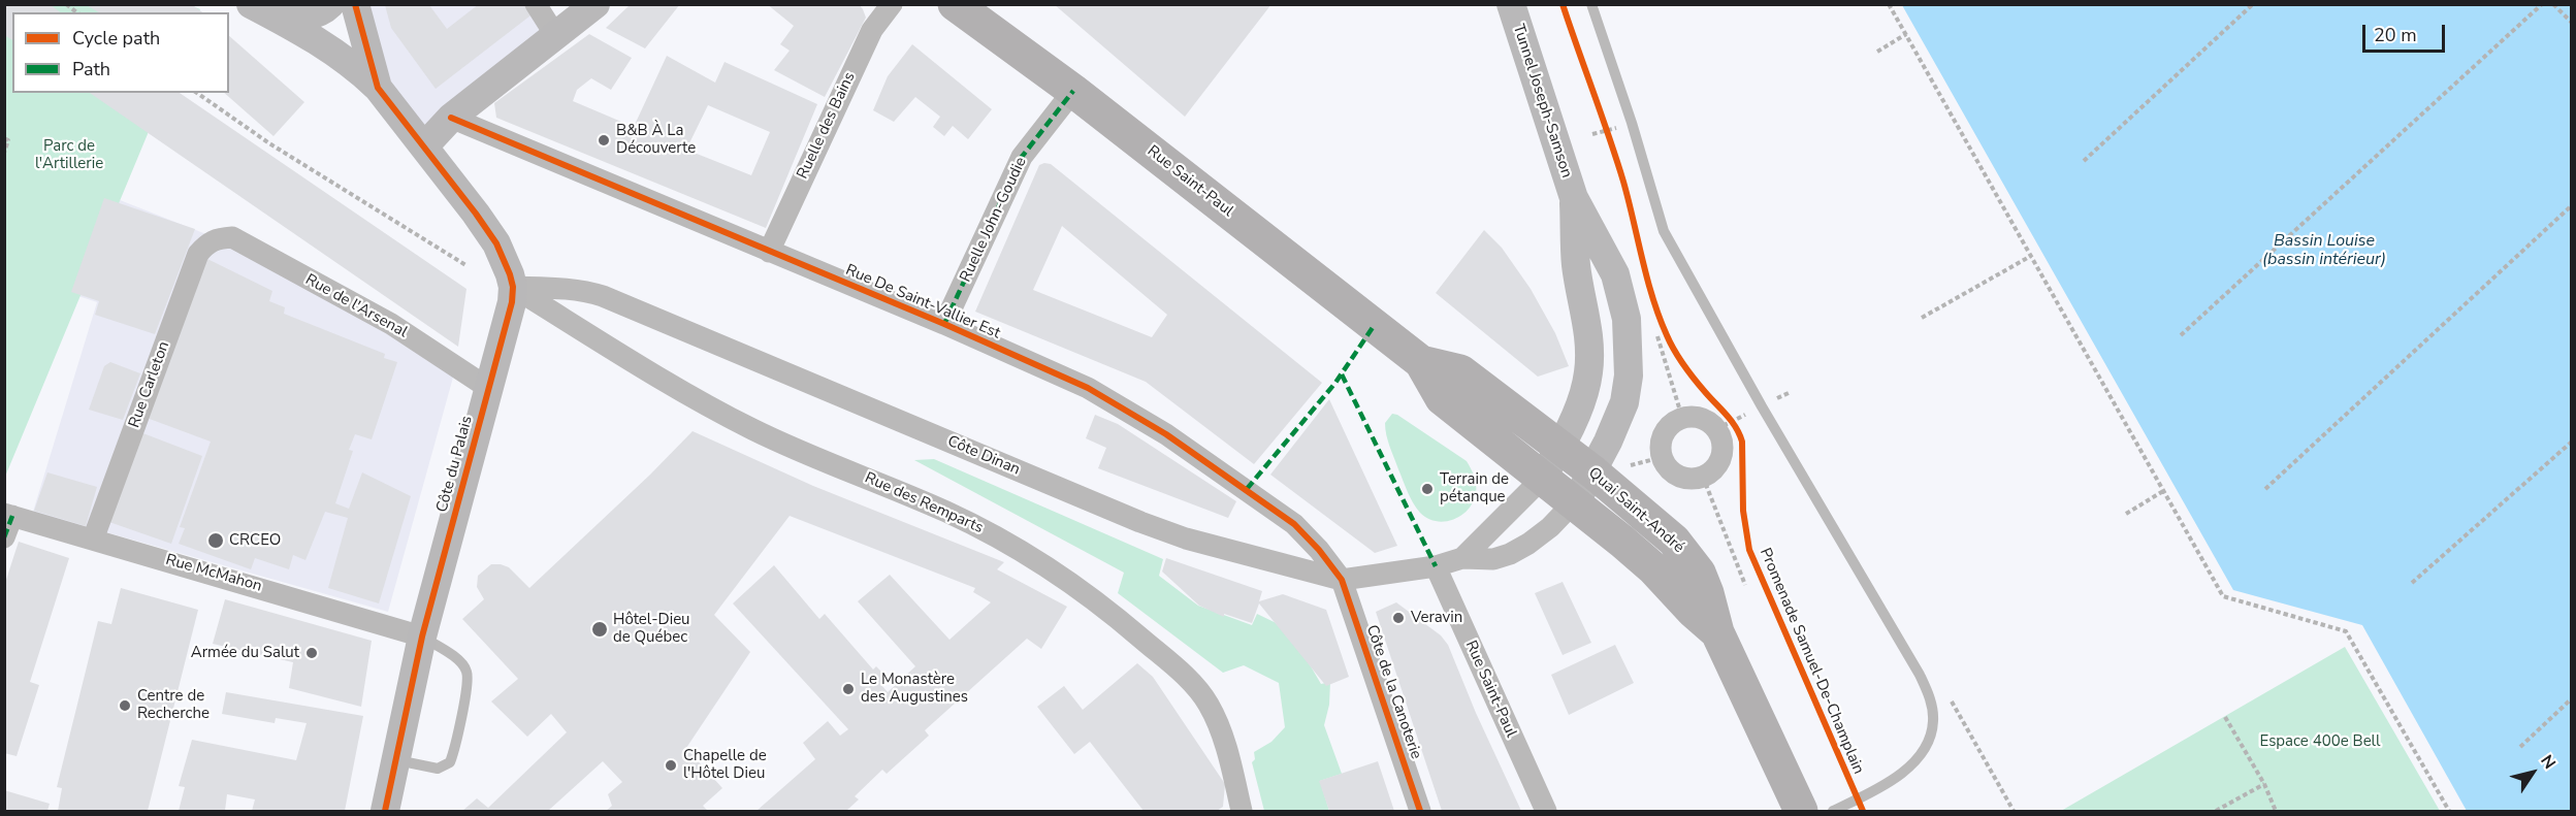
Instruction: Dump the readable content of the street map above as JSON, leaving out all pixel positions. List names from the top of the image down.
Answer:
{
  "streets": {
    "main road": ["Rue Saint-Paul", "Quai Saint-André"],
    "street": [
      "Tunnel Joseph-Samson",
      "Ruelle des Bains",
      "Ruelle John-Goudie",
      "Rue De Saint-Vallier Est",
      "Rue de l'Arsenal",
      "Rue Carleton",
      "Côte Dinan",
      "Côte du Palais",
      "Rue des Remparts",
      "Rue McMahon",
      "Côte de la Canoterie"
    ],
    "cycle path": ["Promenade Samuel-De-Champlain"]
  },
  "crossings": [
    ["Tunnel Joseph-Samson", "Rue Saint-Paul"],
    ["Tunnel Joseph-Samson", "Côte Dinan"],
    ["Tunnel Joseph-Samson", "Quai Saint-André"],
    ["Ruelle des Bains", "Rue De Saint-Vallier Est"],
    ["Rue Saint-Paul", "Ruelle John-Goudie"],
    ["Rue Saint-Paul", "Côte Dinan"],
    ["Rue Saint-Paul", "Quai Saint-André"],
    ["Ruelle John-Goudie", "Rue De Saint-Vallier Est"],
    ["Rue De Saint-Vallier Est", "Côte Dinan"],
    ["Rue De Saint-Vallier Est", "Côte de la Canoterie"],
    ["Rue de l'Arsenal", "Rue Carleton"],
    ["Rue de l'Arsenal", "Côte du Palais"],
    ["Rue Carleton", "Rue McMahon"],
    ["Côte Dinan", "Côte du Palais"],
    ["Côte Dinan", "Rue des Remparts"],
    ["Côte Dinan", "Quai Saint-André"],
    ["Côte Dinan", "Côte de la Canoterie"],
    ["Côte du Palais", "Rue des Remparts"],
    ["Côte du Palais", "Rue McMahon"]
  ],
  "water": ["Bassin Louise (bassin intérieur)"],
  "parks": ["Parc de l'Artillerie", "Espace 400e Bell"],
  "places": [
    "B&B À La Découverte",
    "Terrain de pétanque",
    "CRCEO",
    "Veravin",
    "Hôtel-Dieu de Québec",
    "Armée du Salut",
    "Le Monastère des Augustines",
    "Centre de Recherche",
    "Chapelle de l'Hôtel Dieu"
  ],
  "legend": ["Cycle path", "Path"],
  "scale_bar": "20 m",
  "north": "top right"
}
